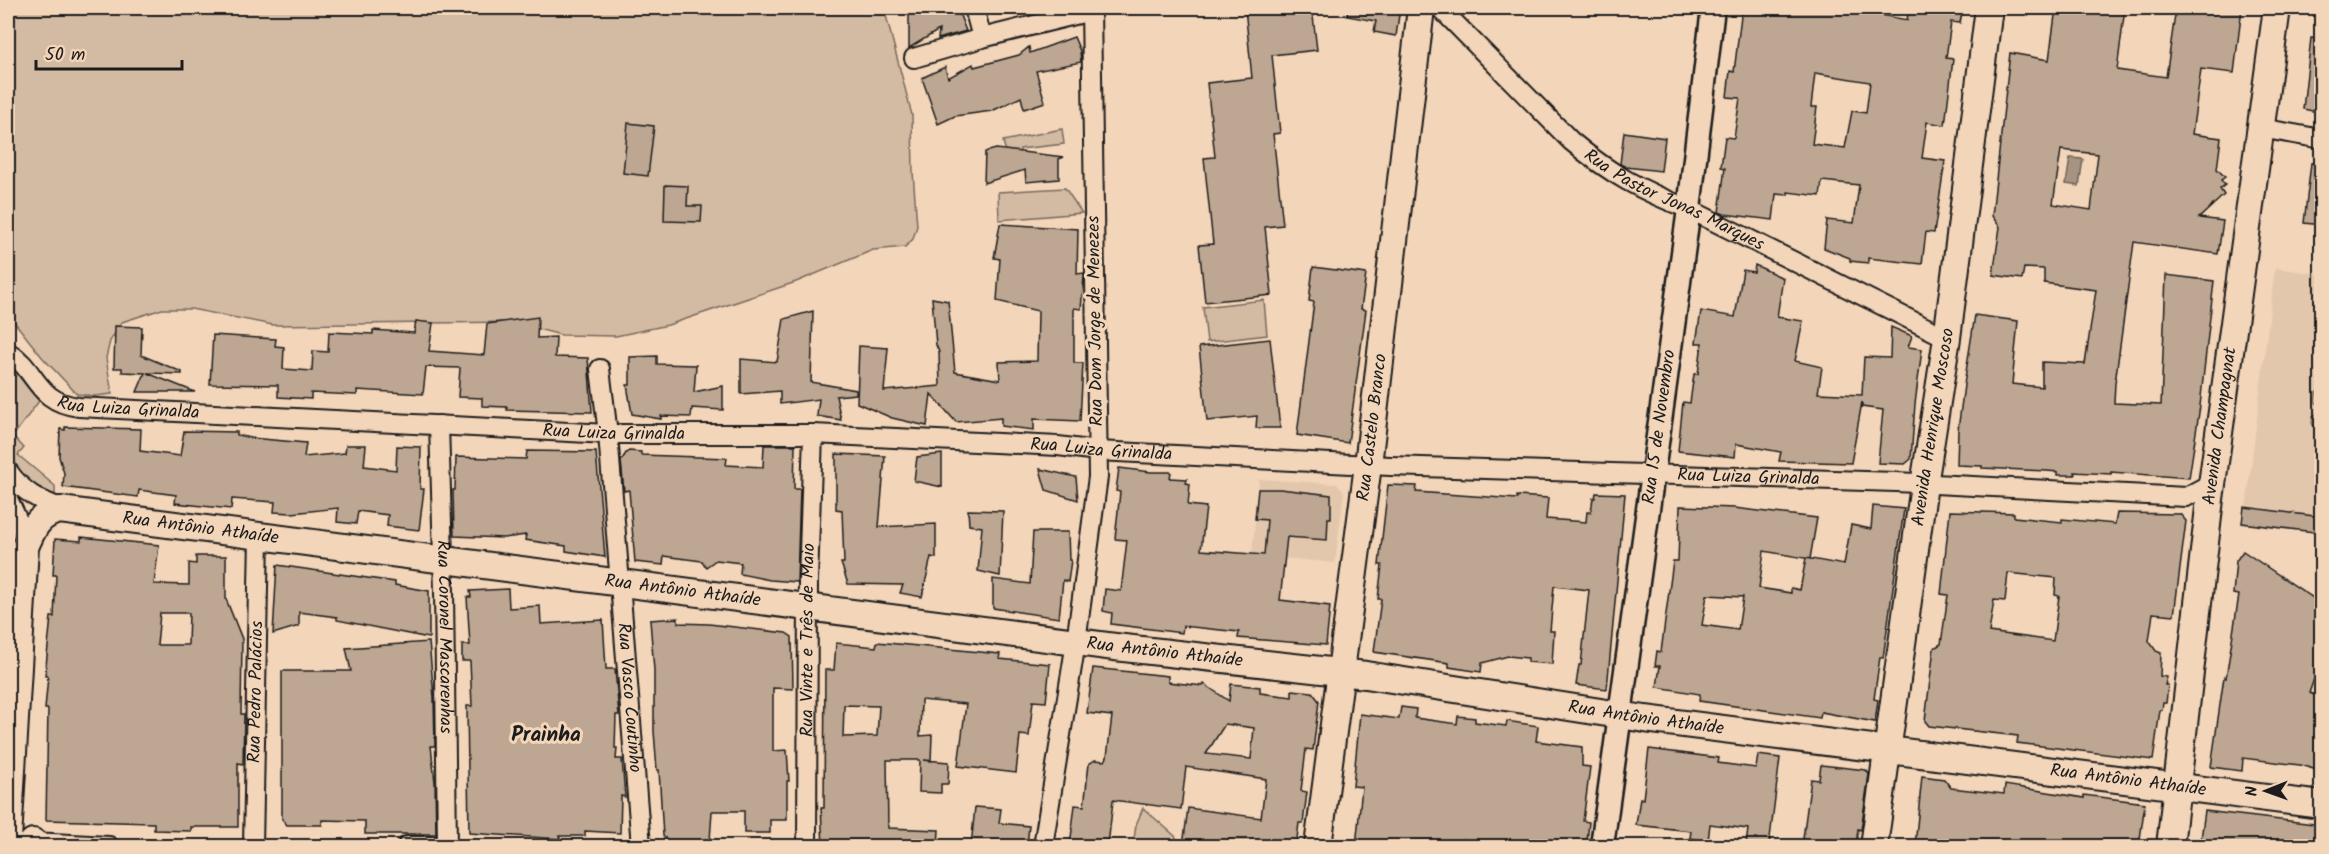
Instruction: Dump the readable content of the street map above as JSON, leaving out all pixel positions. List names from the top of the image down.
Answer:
{
  "streets": {
    "main road": [
      "Rua Castelo Branco",
      "Avenida Henrique Moscoso",
      "Avenida Champagnat",
      "Rua Antônio Athaíde"
    ],
    "street": [
      "Rua Pastor Jonas Marques",
      "Rua Dom Jorge de Menezes",
      "Rua Luiza Grinalda",
      "Rua 15 de Novembro",
      "Rua Coronel Mascarenhas",
      "Rua Vinte e Três de Maio",
      "Rua Pedro Palácios",
      "Rua Vasco Coutinho"
    ]
  },
  "crossings": [
    ["Rua Pastor Jonas Marques", "Rua 15 de Novembro"],
    ["Rua Pastor Jonas Marques", "Avenida Henrique Moscoso"],
    ["Rua Dom Jorge de Menezes", "Rua Luiza Grinalda"],
    ["Rua Dom Jorge de Menezes", "Rua Antônio Athaíde"],
    ["Rua Luiza Grinalda", "Rua Castelo Branco"],
    ["Rua Luiza Grinalda", "Rua 15 de Novembro"],
    ["Rua Luiza Grinalda", "Avenida Henrique Moscoso"],
    ["Rua Luiza Grinalda", "Avenida Champagnat"],
    ["Rua Luiza Grinalda", "Rua Coronel Mascarenhas"],
    ["Rua Luiza Grinalda", "Rua Vinte e Três de Maio"],
    ["Rua Luiza Grinalda", "Rua Vasco Coutinho"],
    ["Rua Castelo Branco", "Rua Antônio Athaíde"],
    ["Rua 15 de Novembro", "Rua Antônio Athaíde"],
    ["Avenida Henrique Moscoso", "Rua Antônio Athaíde"],
    ["Avenida Champagnat", "Rua Antônio Athaíde"],
    ["Rua Antônio Athaíde", "Rua Coronel Mascarenhas"],
    ["Rua Antônio Athaíde", "Rua Vinte e Três de Maio"],
    ["Rua Antônio Athaíde", "Rua Pedro Palácios"],
    ["Rua Antônio Athaíde", "Rua Vasco Coutinho"]
  ],
  "districts": ["Prainha"],
  "scale_bar": "50 m",
  "north": "left"
}
